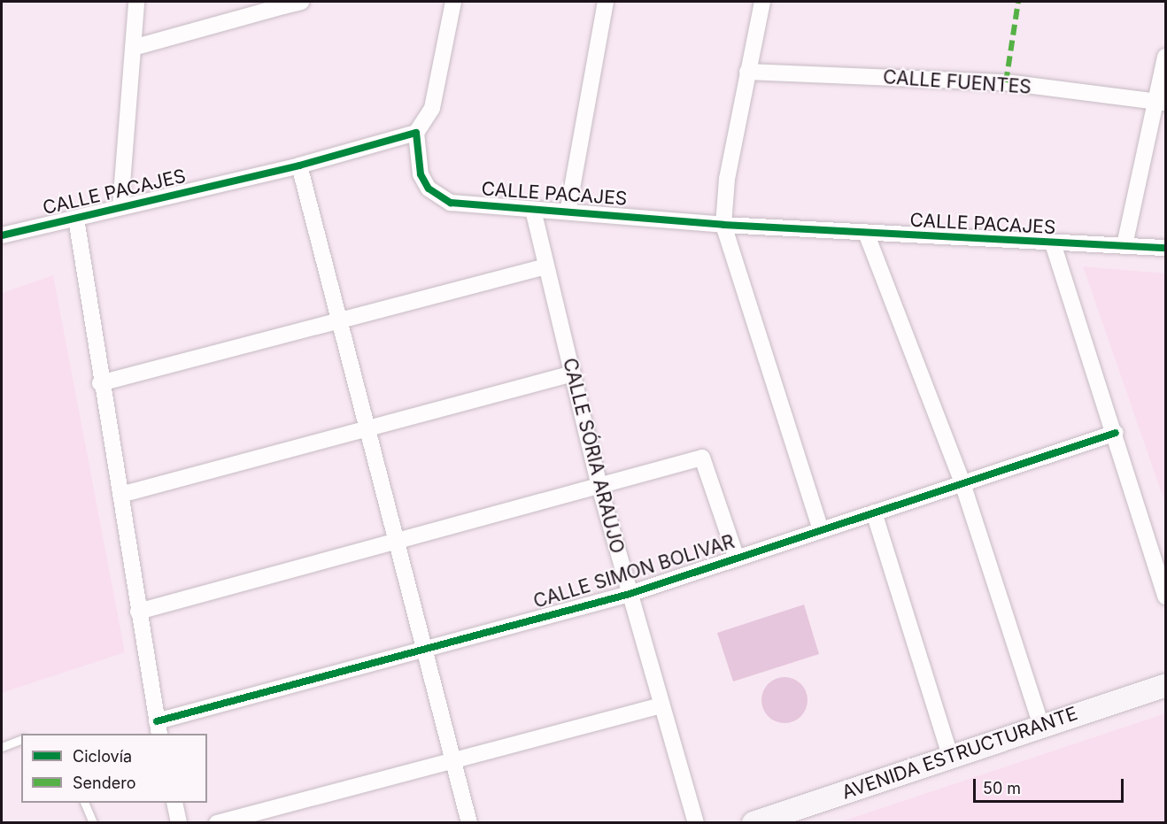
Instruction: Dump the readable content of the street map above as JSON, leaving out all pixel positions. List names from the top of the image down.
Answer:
{
  "streets": {
    "street": [
      "CALLE FUENTES",
      "CALLE PACAJES",
      "CALLE SÓRIA ARAUJO",
      "CALLE SIMON BOLIVAR",
      "AVENIDA ESTRUCTURANTE"
    ]
  },
  "crossings": [
    ["CALLE PACAJES", "CALLE SÓRIA ARAUJO"],
    ["CALLE SÓRIA ARAUJO", "CALLE SIMON BOLIVAR"]
  ],
  "legend": ["Ciclovía", "Sendero"],
  "scale_bar": "50 m"
}
